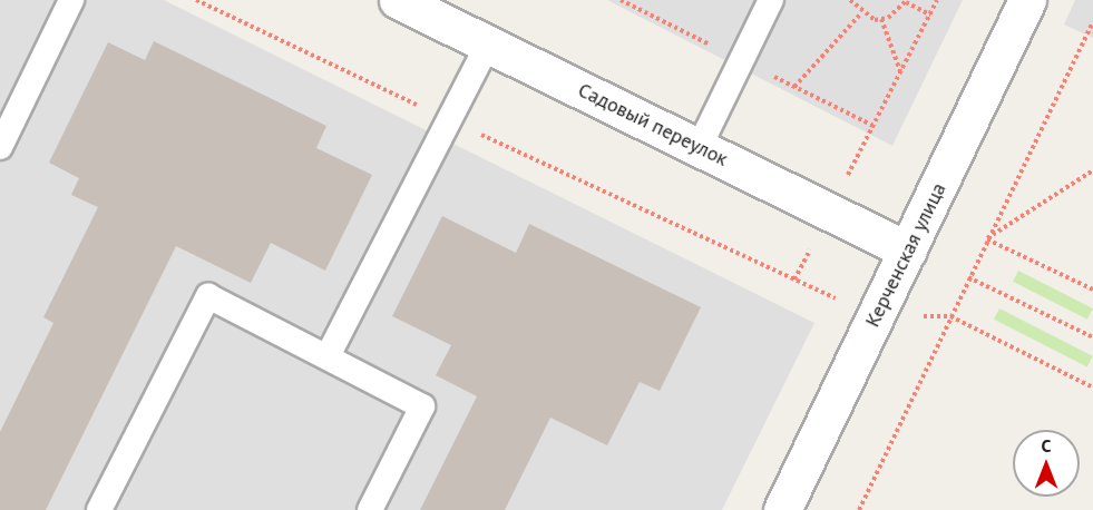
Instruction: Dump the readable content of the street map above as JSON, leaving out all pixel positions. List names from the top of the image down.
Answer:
{
  "streets": {
    "street": ["Садовый переулок", "Керченская улица"]
  },
  "crossings": [
    ["Садовый переулок", "Керченская улица"]
  ],
  "north": "top"
}
